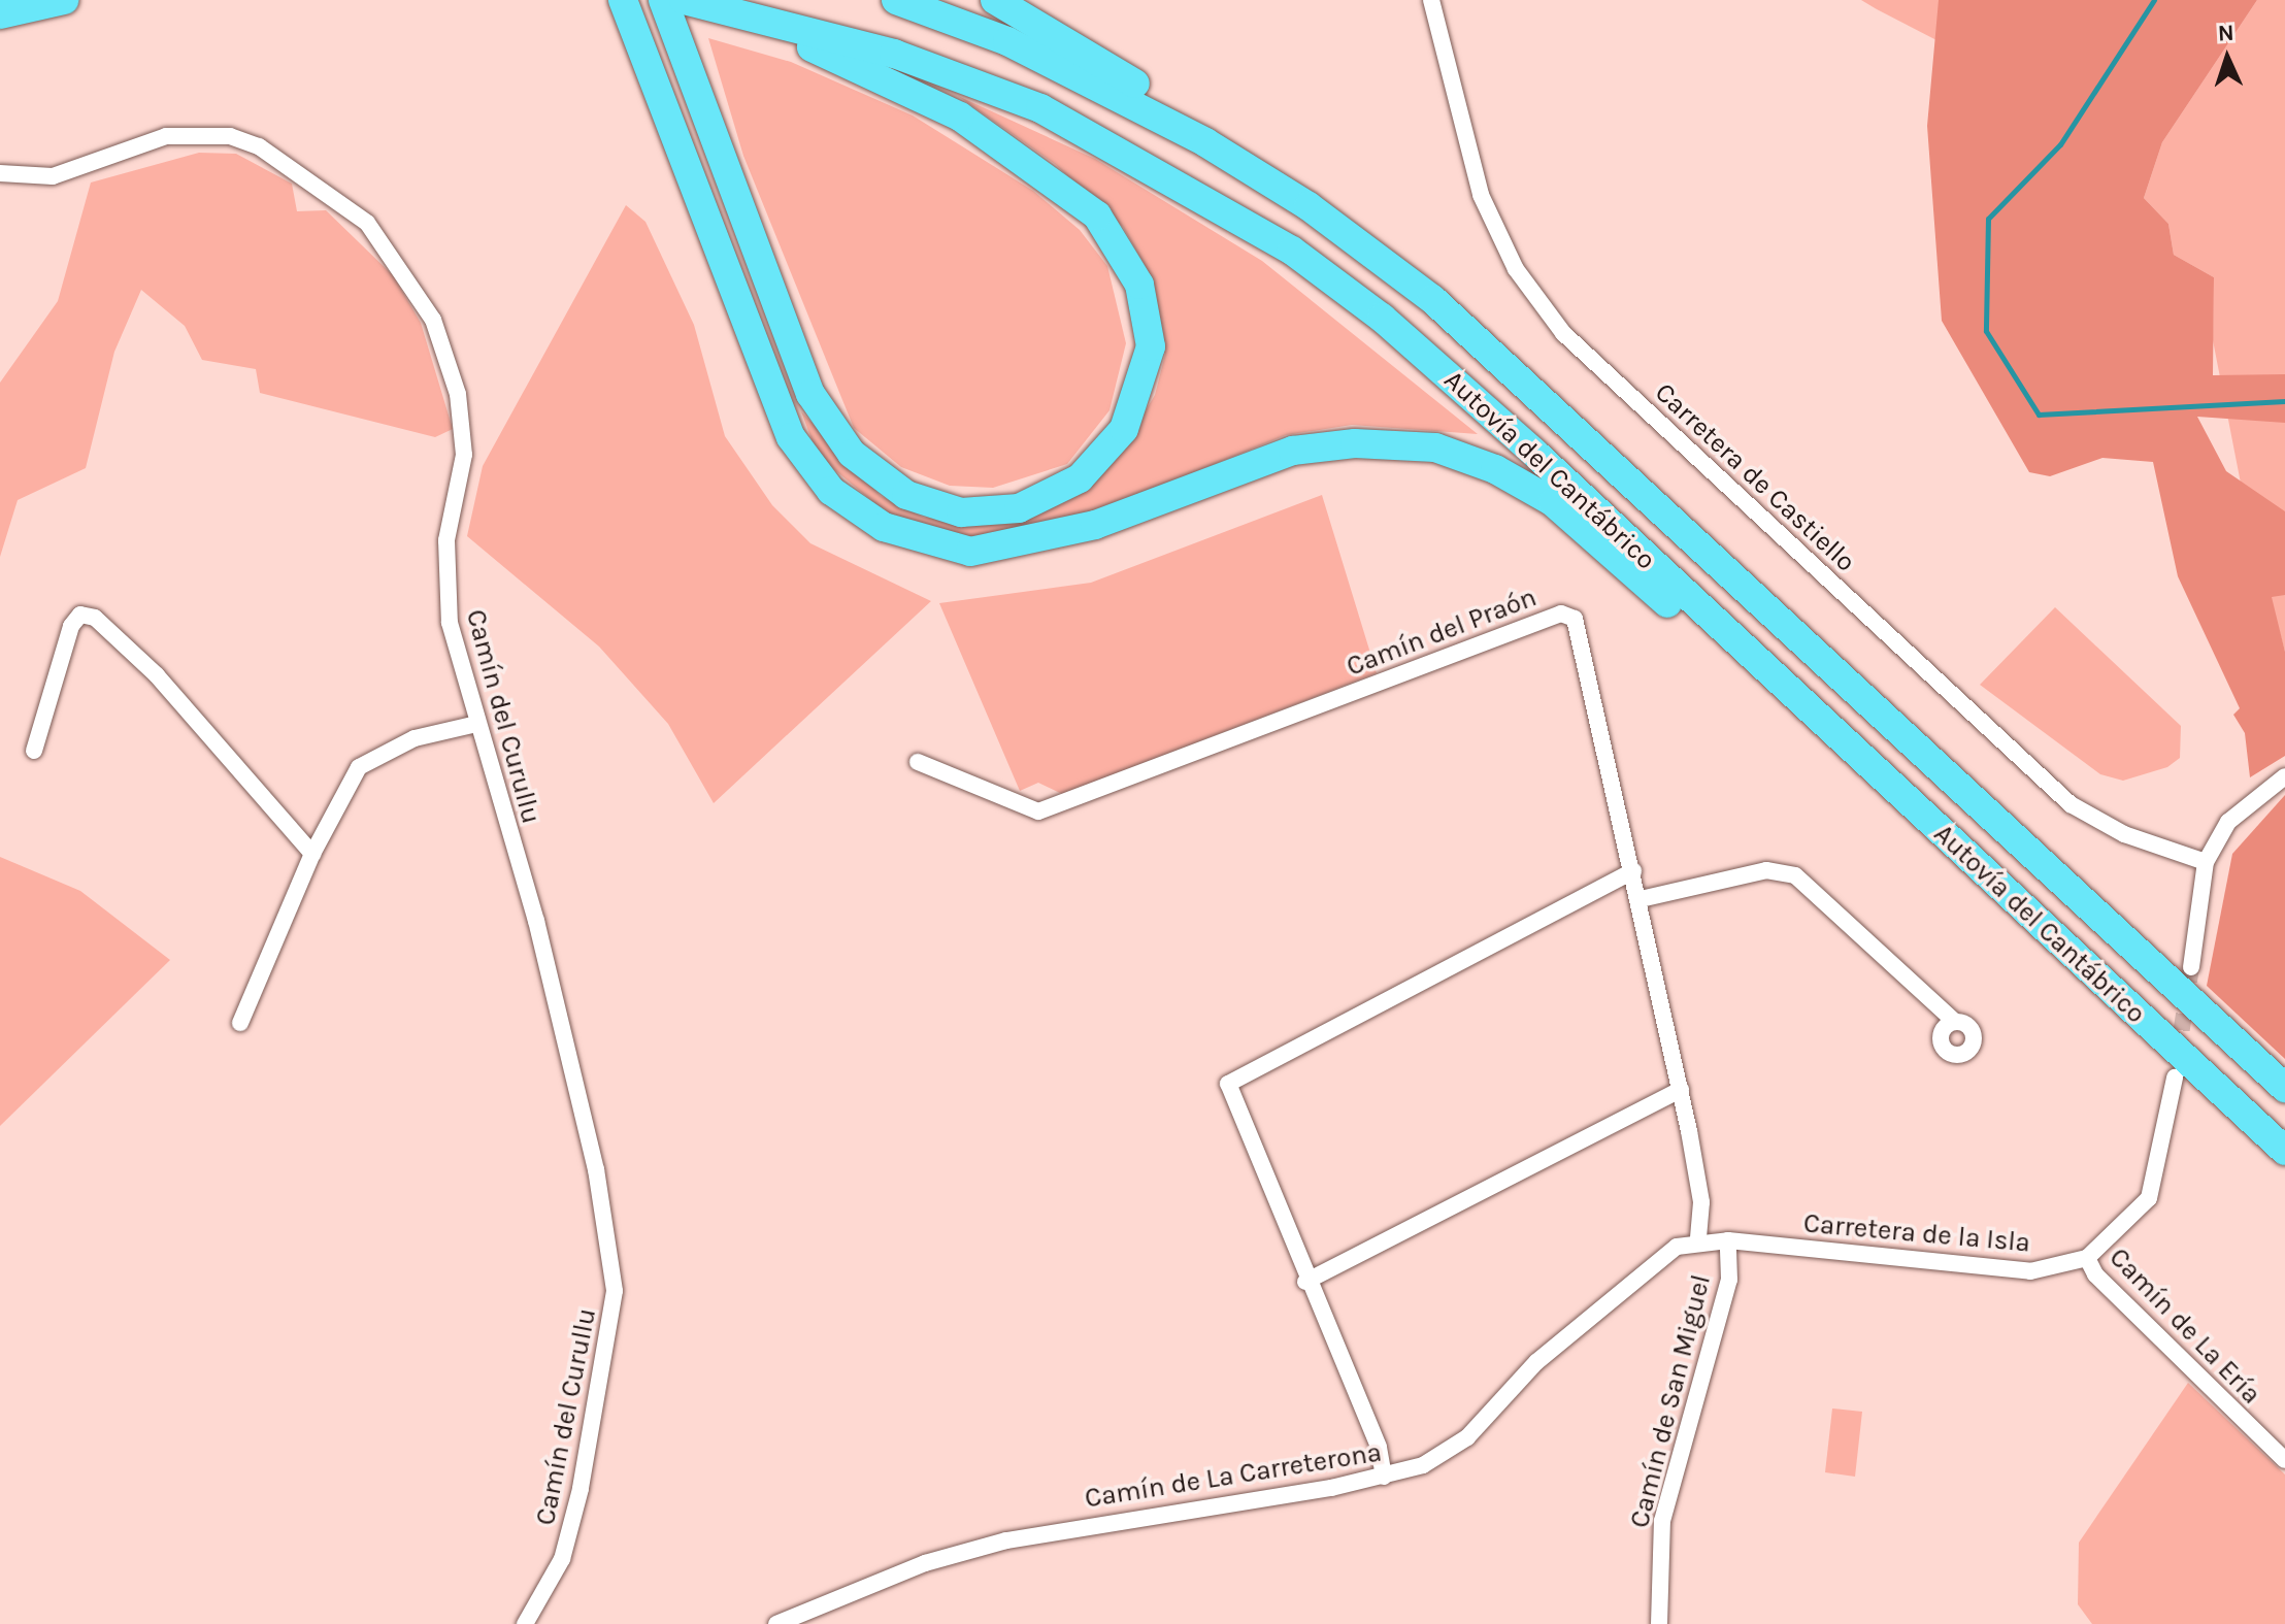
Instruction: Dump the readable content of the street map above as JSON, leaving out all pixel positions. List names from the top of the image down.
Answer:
{
  "streets": {
    "highway": ["Autovía del Cantábrico"],
    "street": [
      "Carretera de Castiello",
      "Camín del Praón",
      "Camín del Curullu",
      "Carretera de la Isla",
      "Camín de La Ería",
      "Camín de San Miguel",
      "Camín de La Carreterona"
    ]
  },
  "crossings": [
    ["Camín del Praón", "Camín de La Carreterona"],
    ["Carretera de la Isla", "Camín de La Ería"],
    ["Carretera de la Isla", "Camín de San Miguel"],
    ["Carretera de la Isla", "Camín de La Carreterona"],
    ["Camín de San Miguel", "Camín de La Carreterona"]
  ],
  "north": "top"
}
